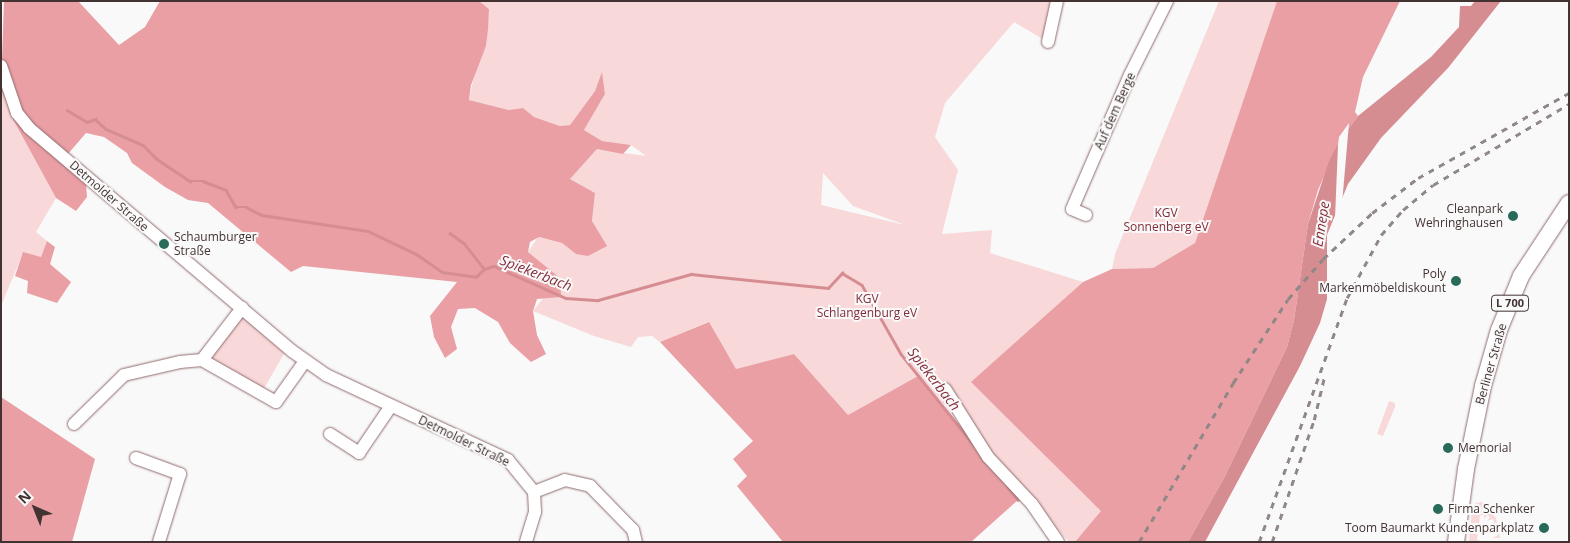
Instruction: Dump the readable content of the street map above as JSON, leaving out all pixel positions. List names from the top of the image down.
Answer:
{
  "streets": {
    "main road": ["L 700", "Berliner Straße"],
    "street": ["Auf dem Berge", "Detmolder Straße"]
  },
  "water": ["Ennepe", "Spiekerbach"],
  "parks": ["KGV Sonnenberg eV", "KGV Schlangenburg eV"],
  "places": [
    "Cleanpark Wehringhausen",
    "Schaumburger Straße",
    "Poly Markenmöbeldiskount",
    "Memorial",
    "Firma Schenker",
    "Toom Baumarkt Kundenparkplatz"
  ],
  "north": "top left"
}
